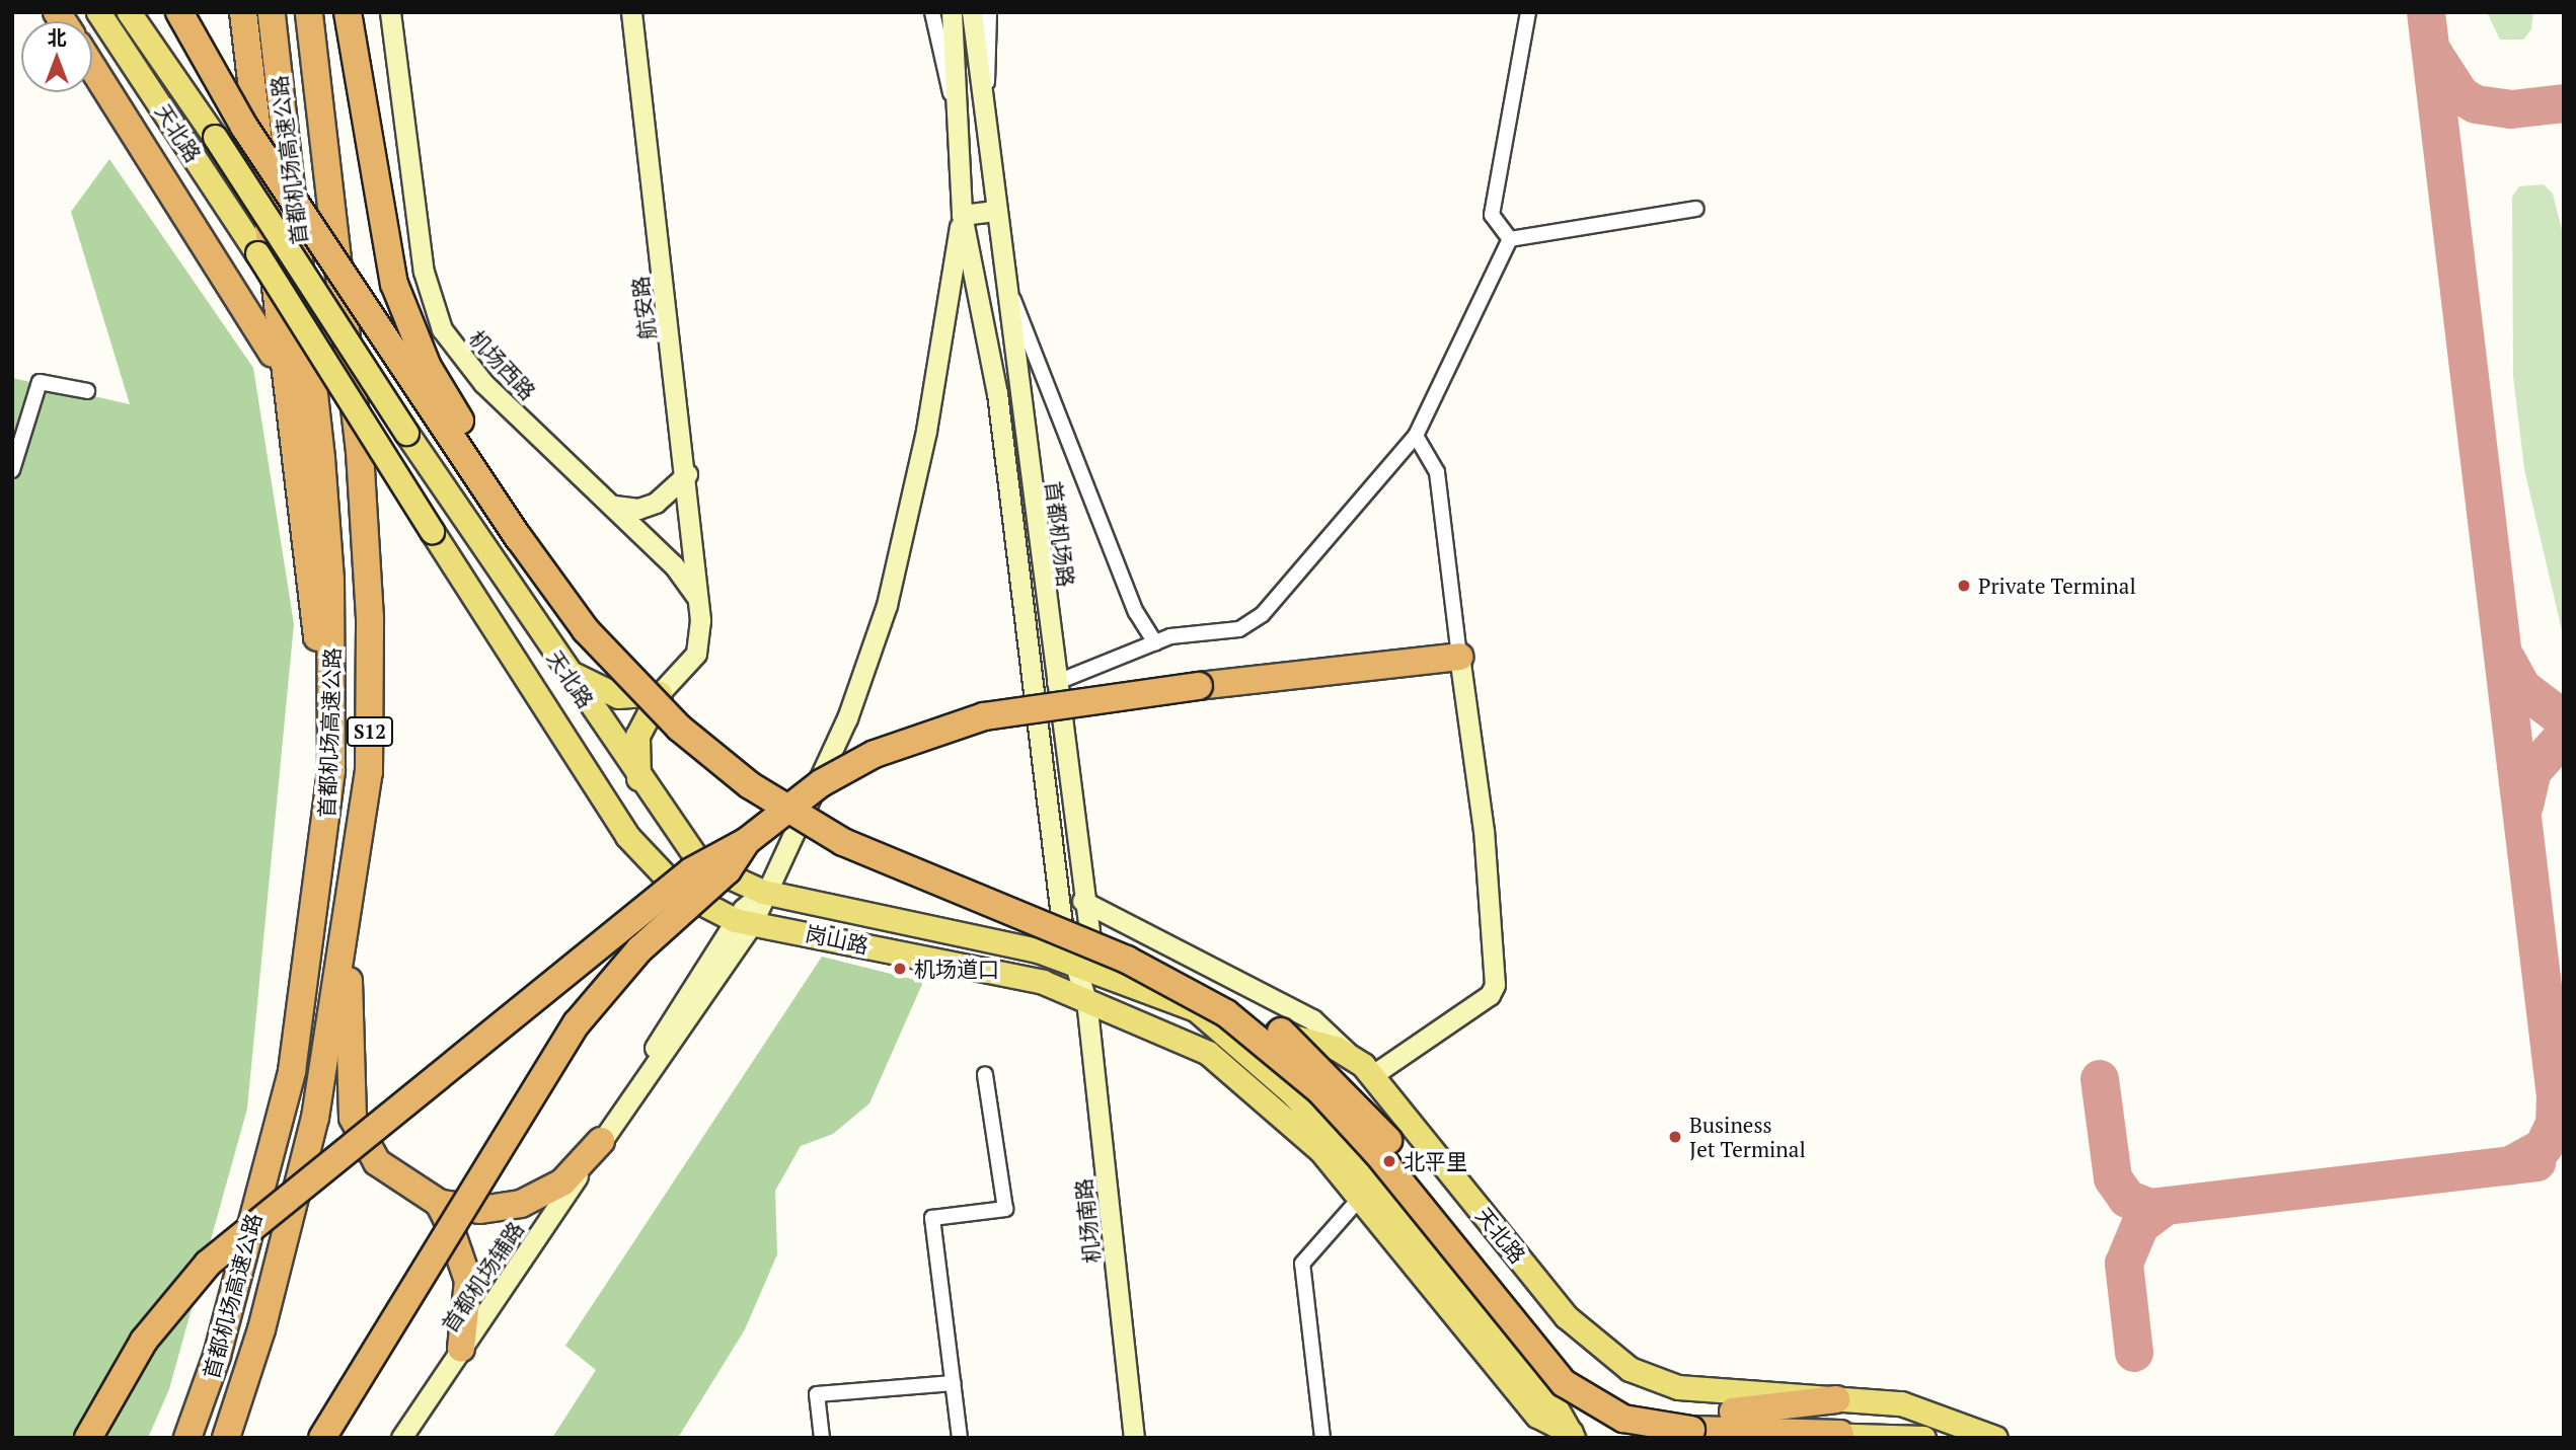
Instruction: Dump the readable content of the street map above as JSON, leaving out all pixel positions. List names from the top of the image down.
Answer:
{
  "streets": {
    "highway": ["首都机场高速公路", "S12"],
    "main road": ["天北路", "岗山路"],
    "street": [
      "航安路",
      "机场西路",
      "首都机场路",
      "机场南路",
      "首都机场辅路"
    ]
  },
  "crossings": [
    ["天北路", "首都机场路"],
    ["天北路", "岗山路"],
    ["天北路", "首都机场辅路"],
    ["航安路", "机场西路"],
    ["首都机场路", "岗山路"],
    ["首都机场路", "首都机场辅路"],
    ["岗山路", "机场南路"],
    ["岗山路", "首都机场辅路"]
  ],
  "places": [
    "Private Terminal",
    "机场道口",
    "Business Jet Terminal",
    "北平里"
  ],
  "north": "top"
}
